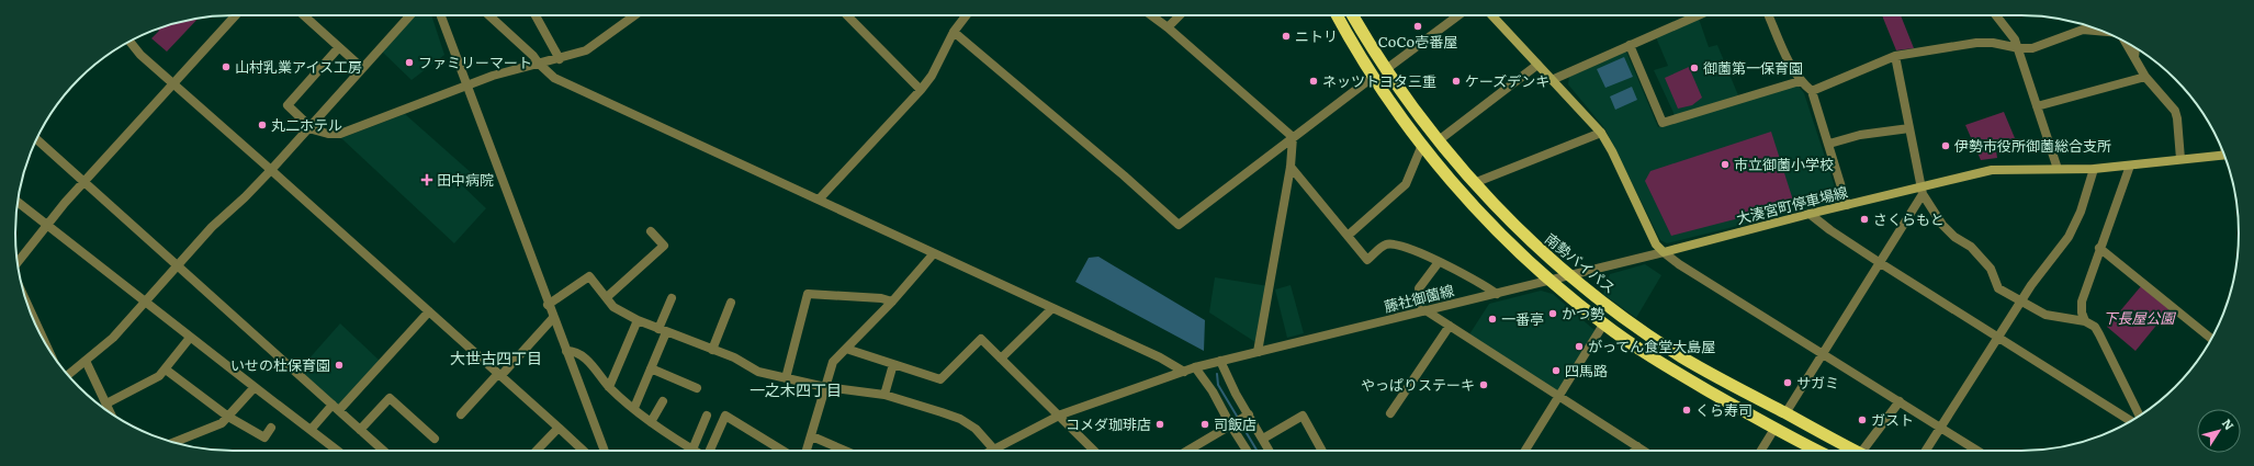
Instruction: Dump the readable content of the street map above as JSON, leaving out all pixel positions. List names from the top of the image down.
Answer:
{
  "streets": {
    "highway": ["南勢バイパス"],
    "main road": ["大湊宮町停車場線"],
    "street": ["藤社御薗線"]
  },
  "crossings": [
    ["大湊宮町停車場線", "藤社御薗線"],
    ["南勢バイパス", "藤社御薗線"]
  ],
  "districts": ["大世古四丁目", "一之木四丁目"],
  "parks": ["下長屋公園"],
  "places": {
    "other": [
      "CoCo壱番屋",
      "ニトリ",
      "ファミリーマート",
      "山村乳業アイス工房",
      "御薗第一保育園",
      "ネッツトヨタ三重",
      "ケーズデンキ",
      "丸二ホテル",
      "伊勢市役所御薗総合支所",
      "市立御薗小学校",
      "さくらもと",
      "かつ勢",
      "一番亭",
      "がってん食堂大島屋",
      "いせの杜保育園",
      "四馬路",
      "サガミ",
      "やっぱりステーキ",
      "くら寿司",
      "ガスト",
      "コメダ珈琲店",
      "司飯店"
    ],
    "health": ["田中病院"]
  },
  "north": "top right"
}
